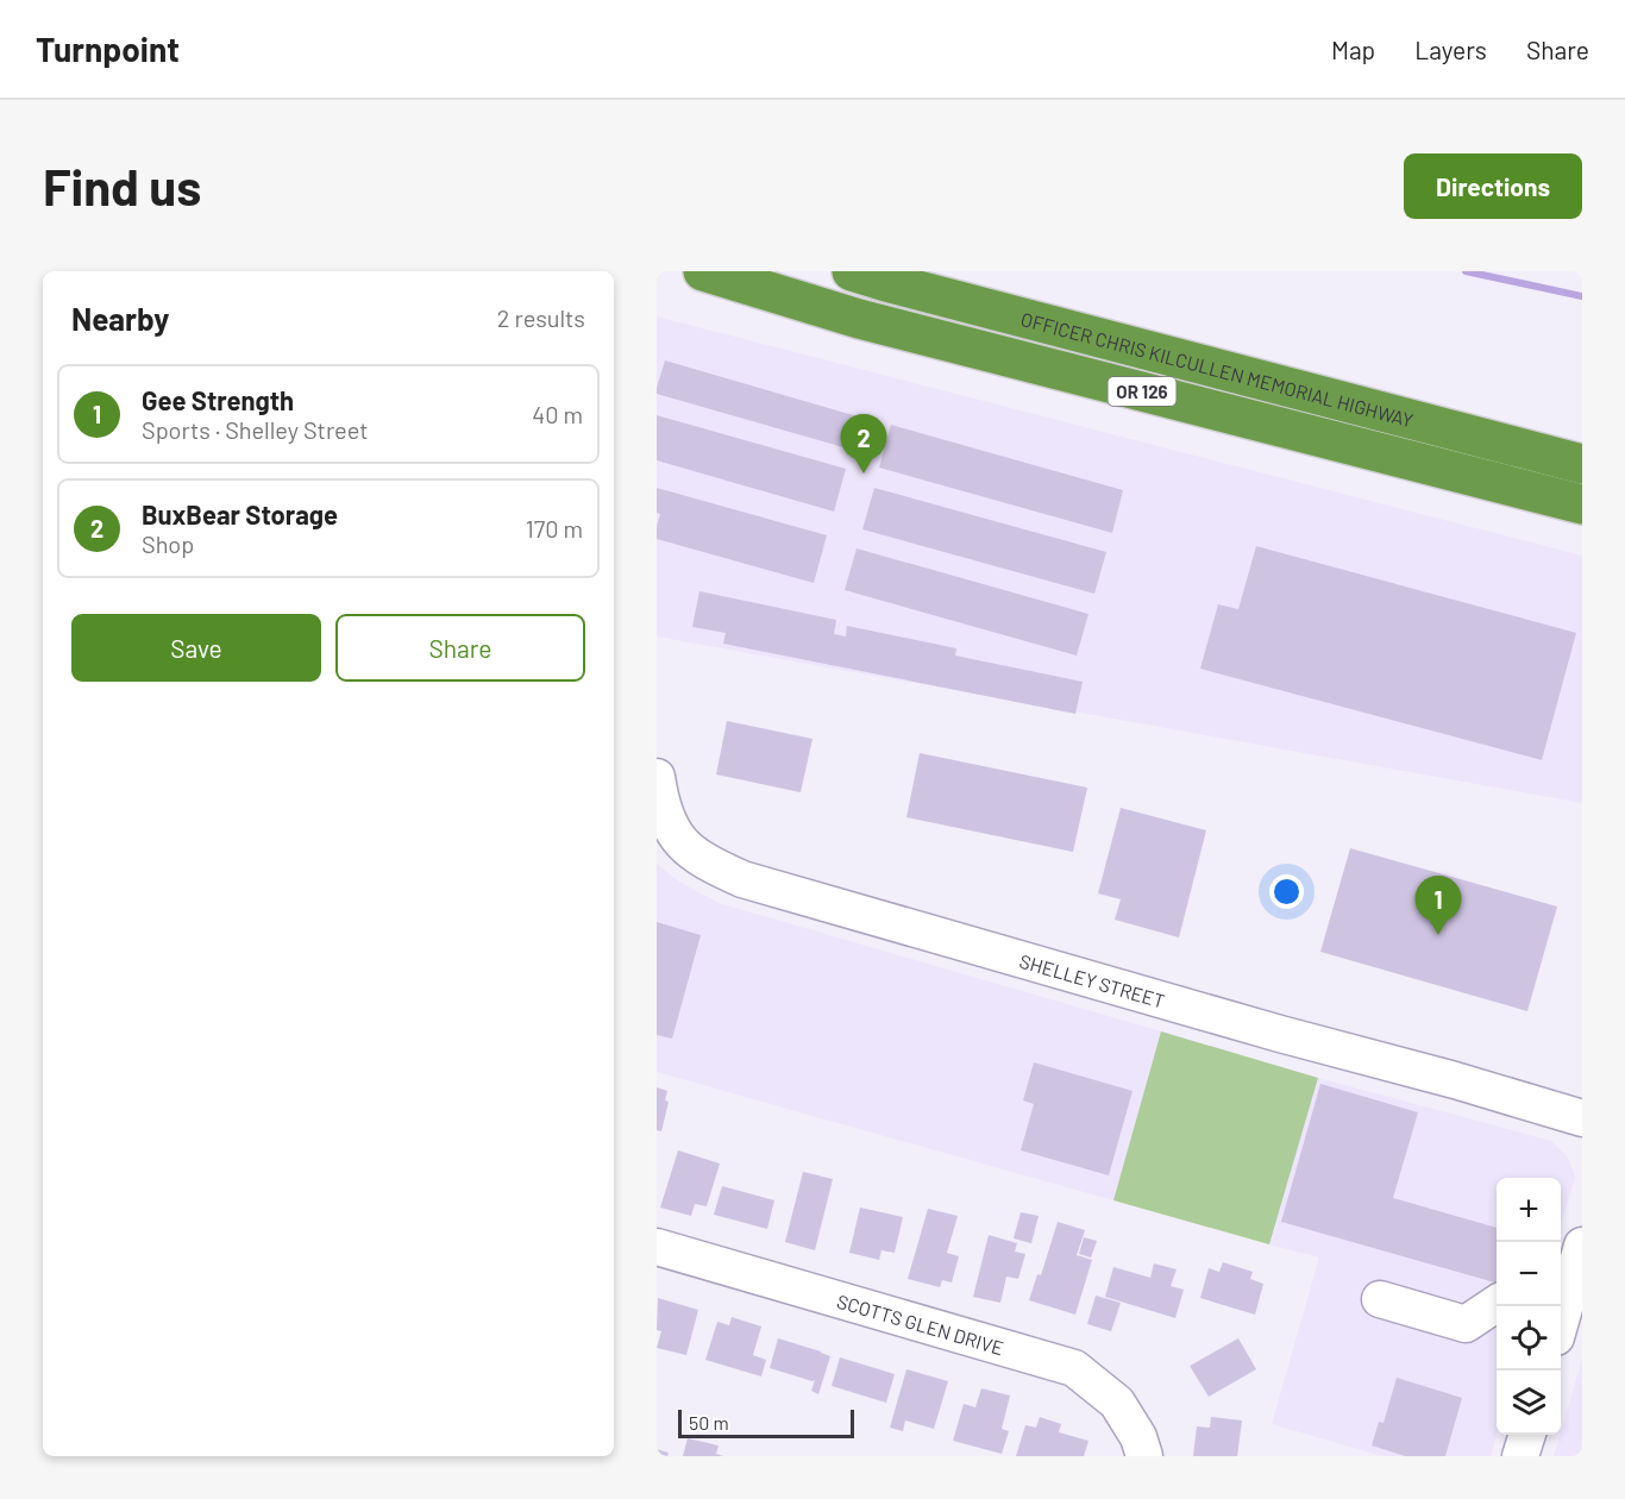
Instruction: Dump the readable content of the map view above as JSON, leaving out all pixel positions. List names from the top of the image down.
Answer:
{
  "streets": {
    "highway": ["OFFICER CHRIS KILCULLEN MEMORIAL HIGHWAY", "OR 126"],
    "street": ["SHELLEY STREET", "SCOTTS GLEN DRIVE"]
  },
  "scale_bar": "50 m",
  "page": {
    "header": "Turnpoint",
    "nav": ["Map", "Layers", "Share"],
    "buttons": [
      "Directions",
      ["Save", "Share"]
    ],
    "title": "Find us",
    "heading": ["Nearby", "2 results"],
    "list": [
      {
        "mark": "1",
        "name": "Gee Strength",
        "note": "Sports · Shelley Street",
        "value": "40 m"
      },
      {
        "mark": "2",
        "name": "BuxBear Storage",
        "note": "Shop",
        "value": "170 m"
      }
    ],
    "pins": ["2", "1"],
    "map_buttons": ["+", "−"],
    "scale": "50 m"
  }
}
